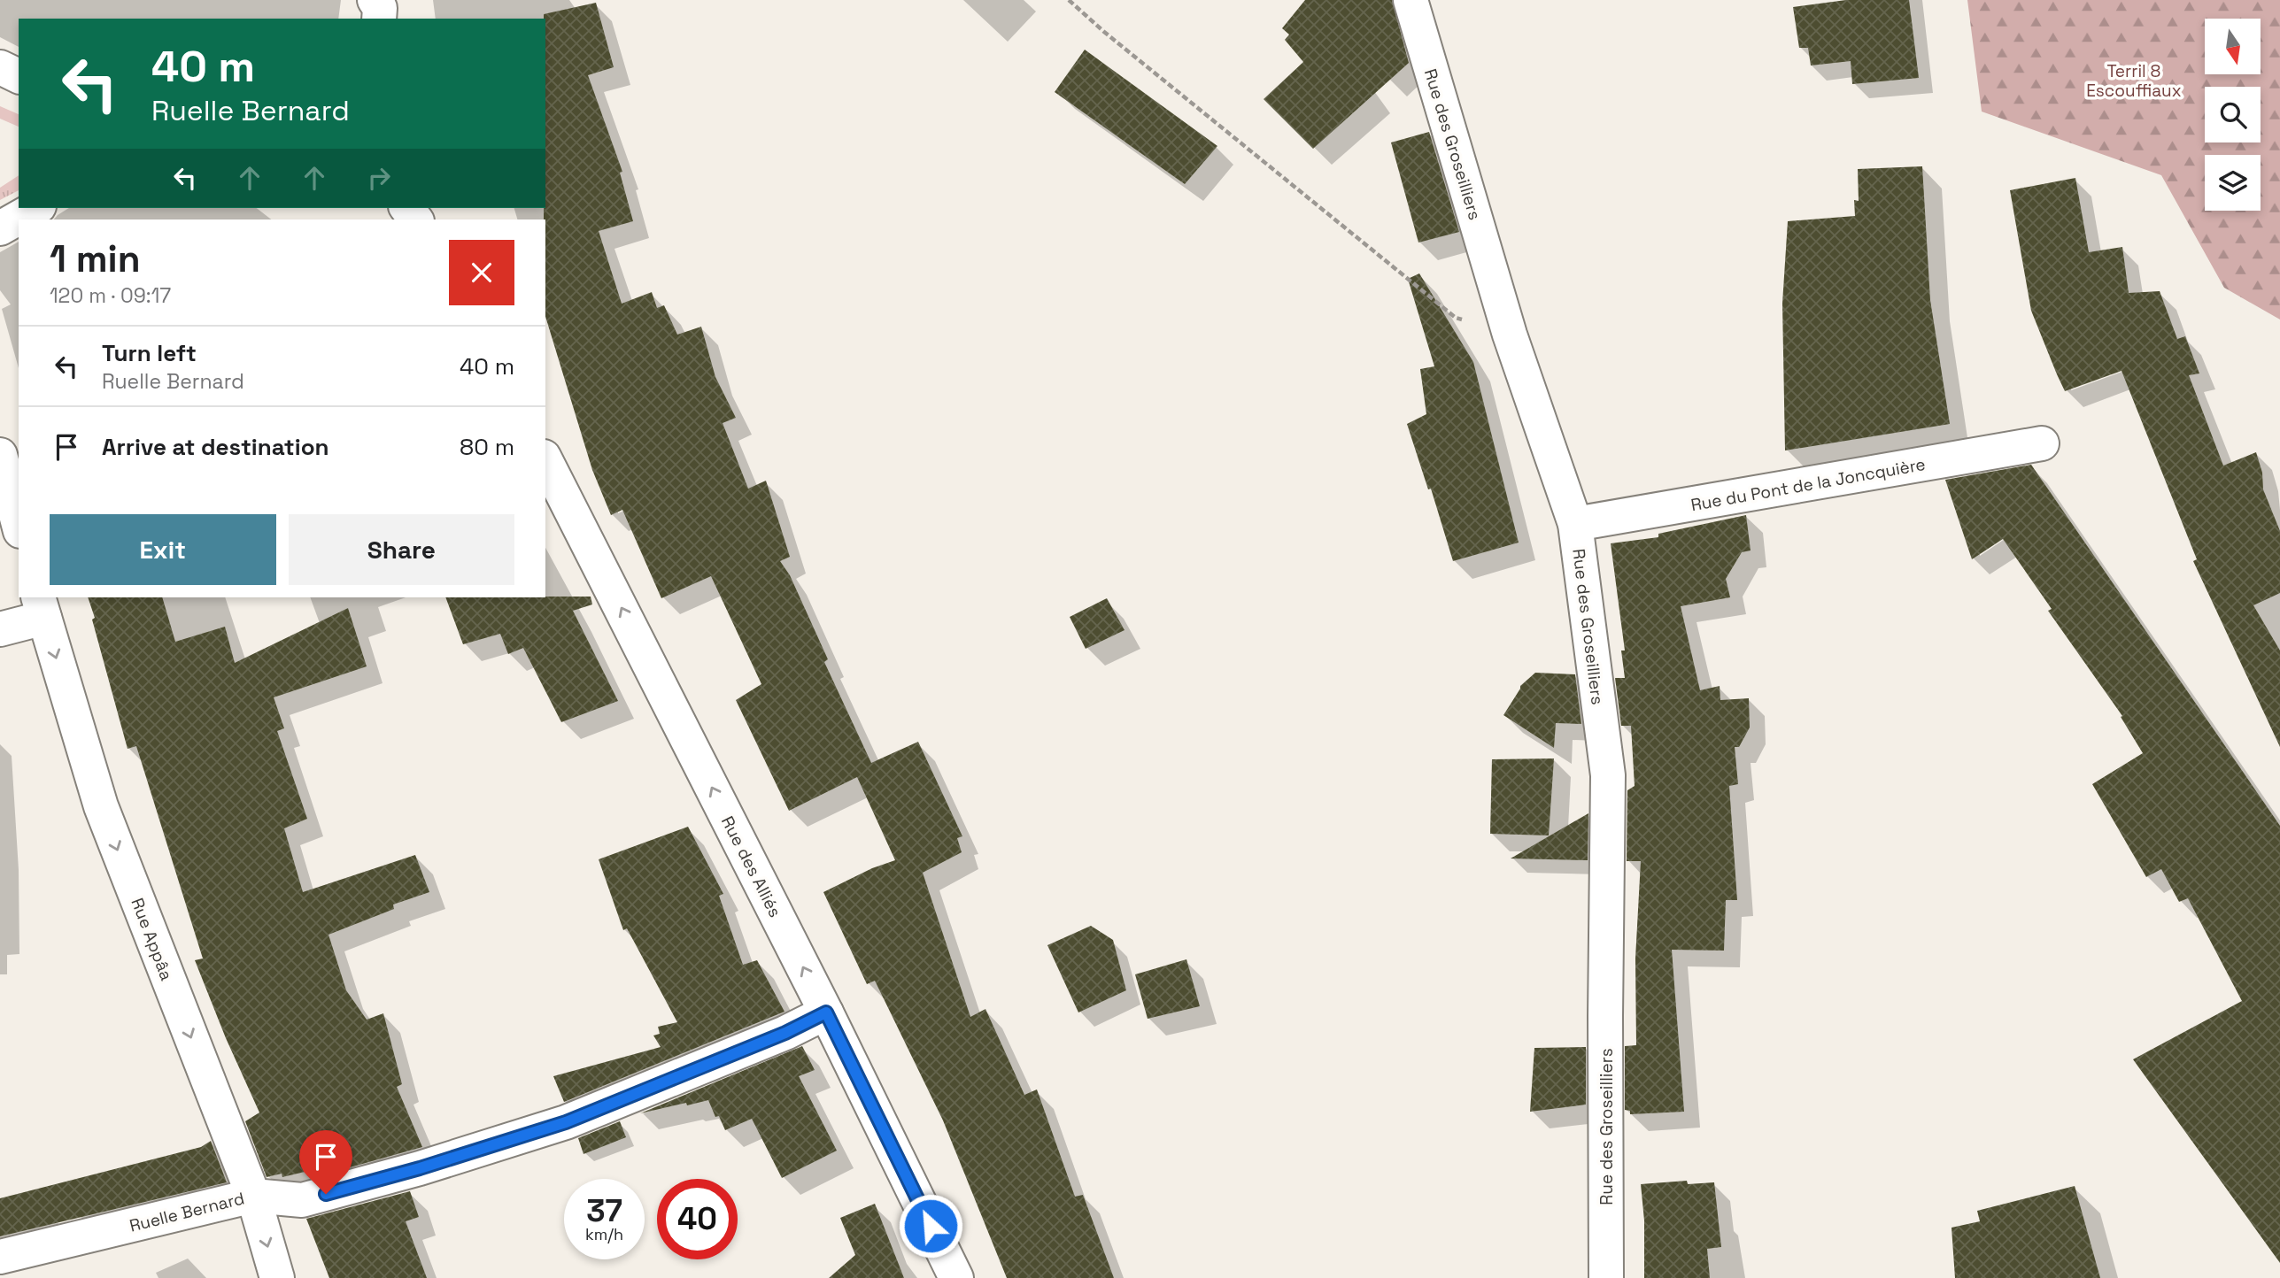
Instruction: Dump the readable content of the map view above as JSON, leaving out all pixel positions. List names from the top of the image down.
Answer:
{
  "streets": {
    "street": [
      "Rue des Groseilliers",
      "Rue du Pont de la Joncquière",
      "Rue des Alliés",
      "Rue Appâa",
      "Ruelle Bernard"
    ]
  },
  "crossings": [
    ["Rue des Groseilliers", "Rue du Pont de la Joncquière"],
    ["Rue des Alliés", "Ruelle Bernard"],
    ["Rue Appâa", "Ruelle Bernard"]
  ],
  "one_way": ["Rue des Alliés", "Rue Appâa"],
  "parks": ["Terril 8 Escouffiaux"],
  "north": "bottom",
  "page": {
    "turn": ["40 m", "Ruelle Bernard"],
    "heading": ["1 min", "120 m · 09:17"],
    "list": [
      {
        "name": "Turn left",
        "note": "Ruelle Bernard",
        "value": "40 m"
      },
      {
        "name": "Arrive at destination",
        "value": "80 m"
      }
    ],
    "buttons": ["Exit", "Share"],
    "speed": "37 km/h",
    "limit": "40"
  }
}
